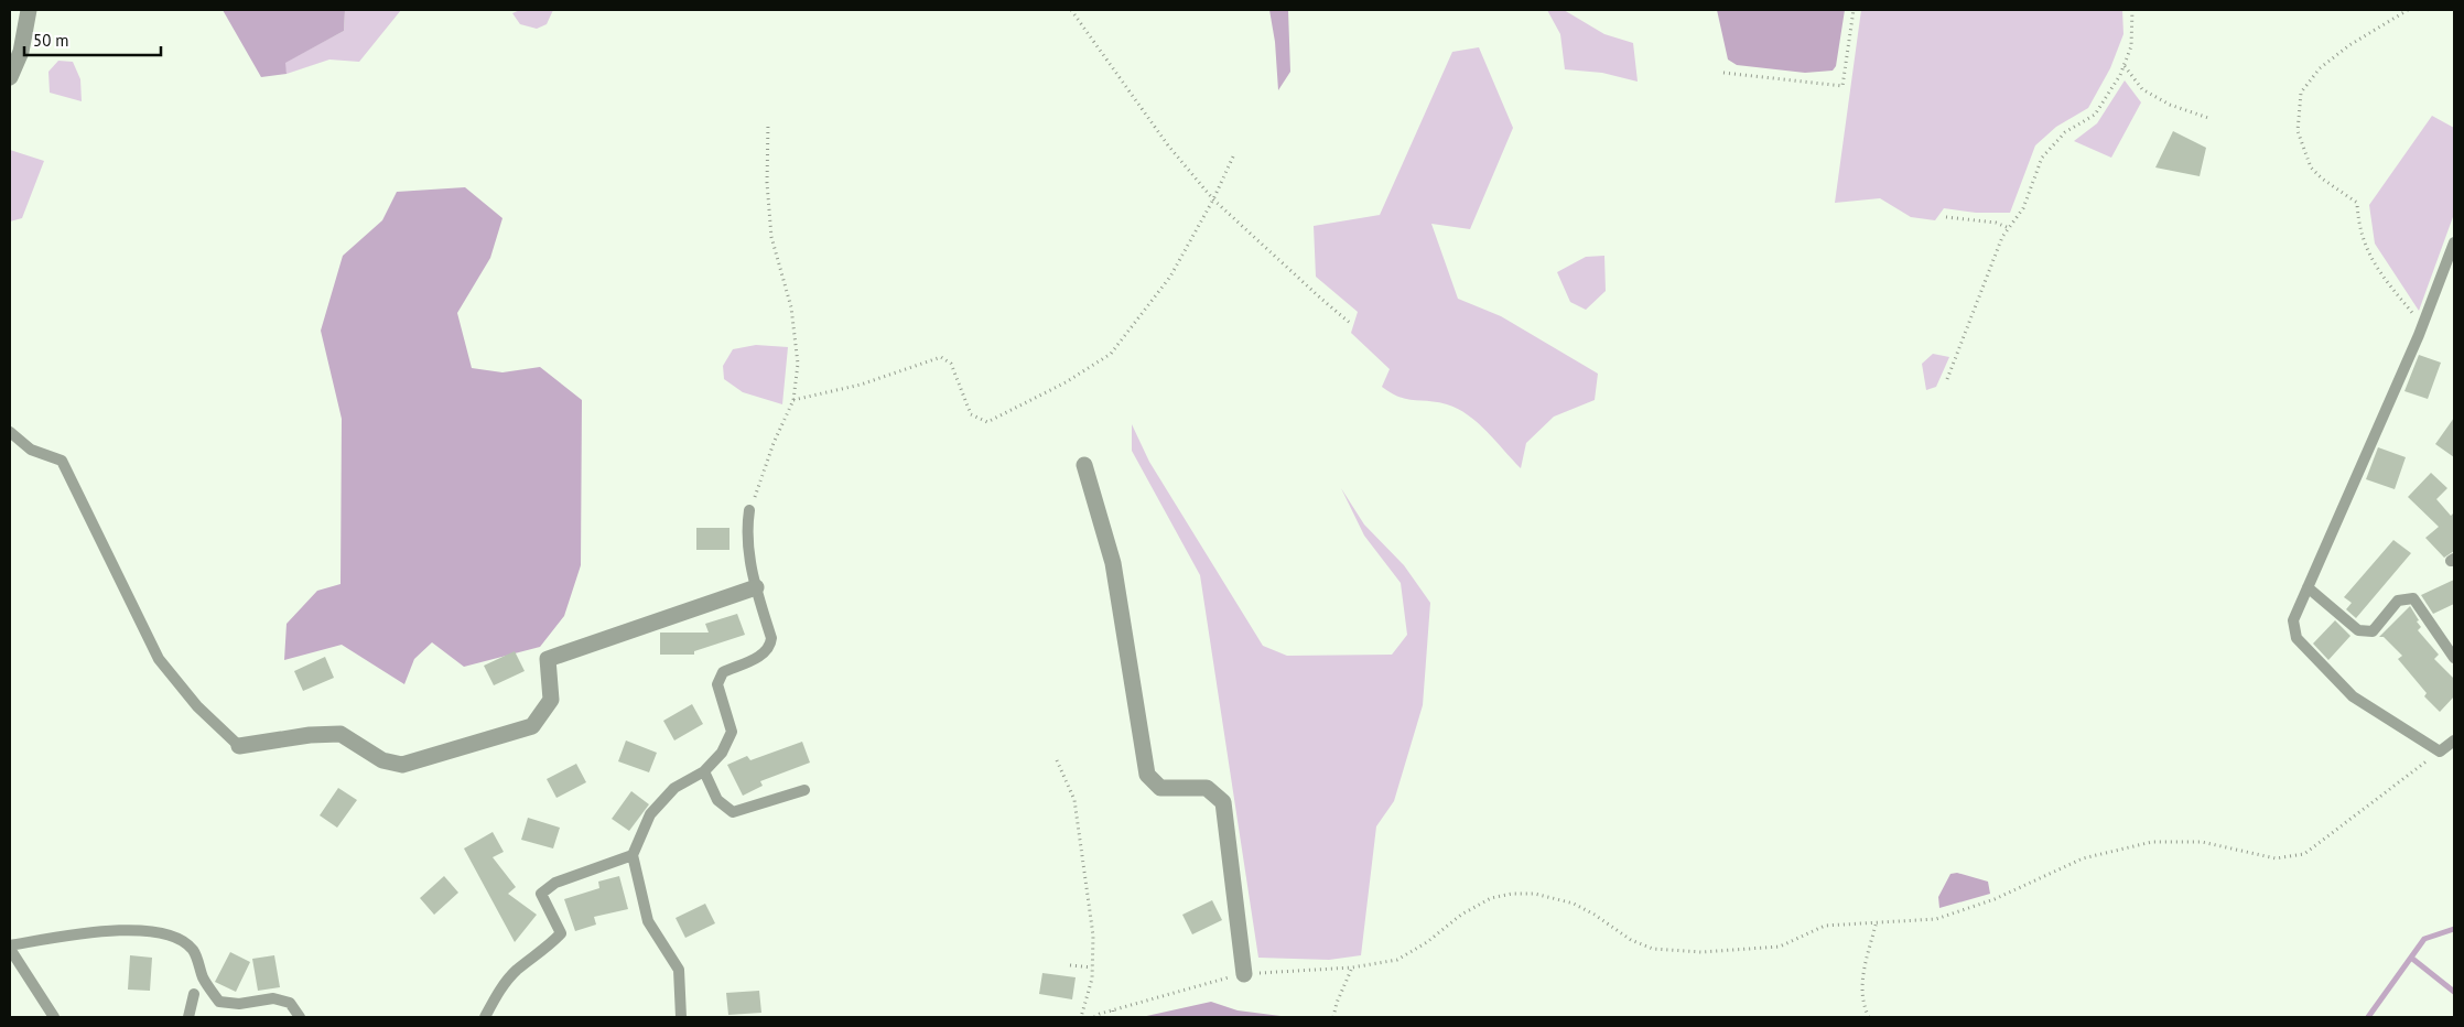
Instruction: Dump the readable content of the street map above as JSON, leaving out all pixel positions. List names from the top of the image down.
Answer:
{
  "scale_bar": "50 m"
}
